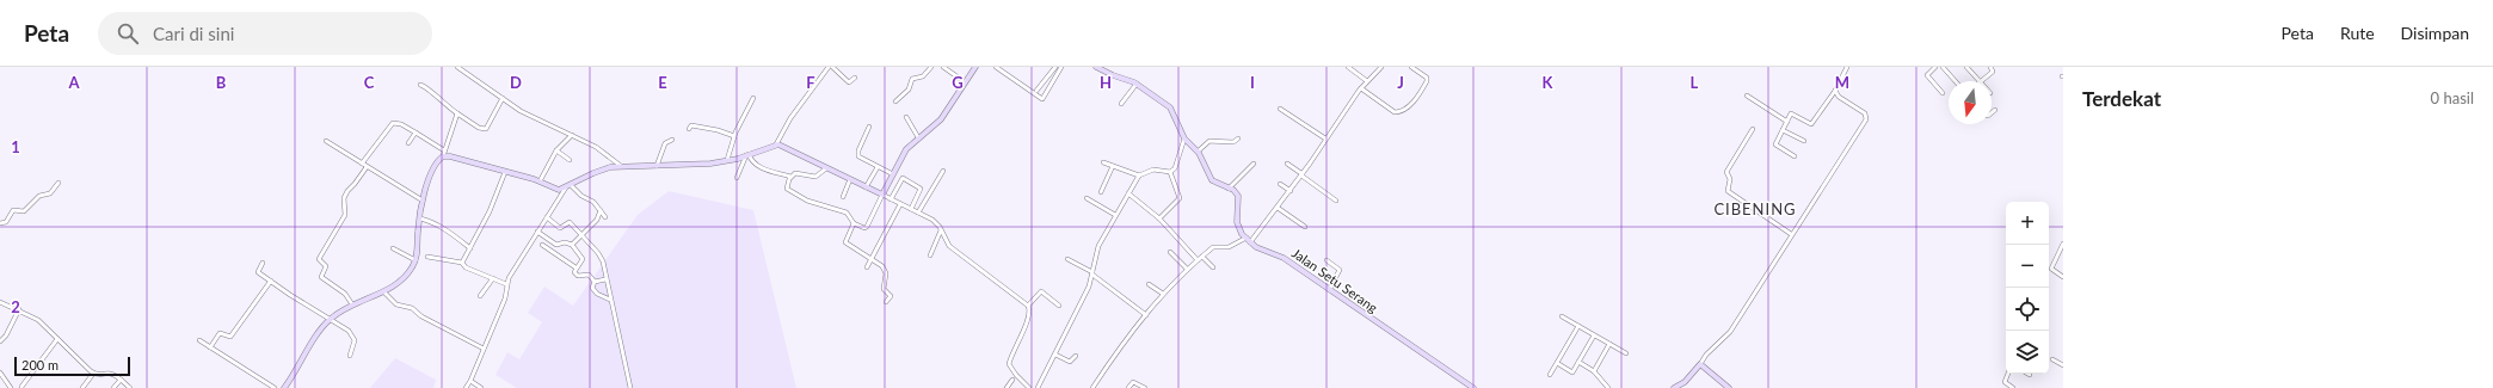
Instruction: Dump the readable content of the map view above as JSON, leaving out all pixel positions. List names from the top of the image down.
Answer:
{
  "streets": {
    "street": ["Jalan Setu Serang"]
  },
  "districts": ["CIBENING"],
  "scale_bar": "200 m",
  "north": "bottom",
  "page": {
    "header": "Peta",
    "search": "Cari di sini",
    "nav": ["Peta", "Rute", "Disimpan"],
    "heading": ["Terdekat", "0 hasil"],
    "map_buttons": ["+", "−"],
    "scale": "200 m"
  },
  "grid": {
    "columns": [
      "A",
      "B",
      "C",
      "D",
      "E",
      "F",
      "G",
      "H",
      "I",
      "J",
      "K",
      "L",
      "M"
    ],
    "rows": ["1", "2"]
  }
}
